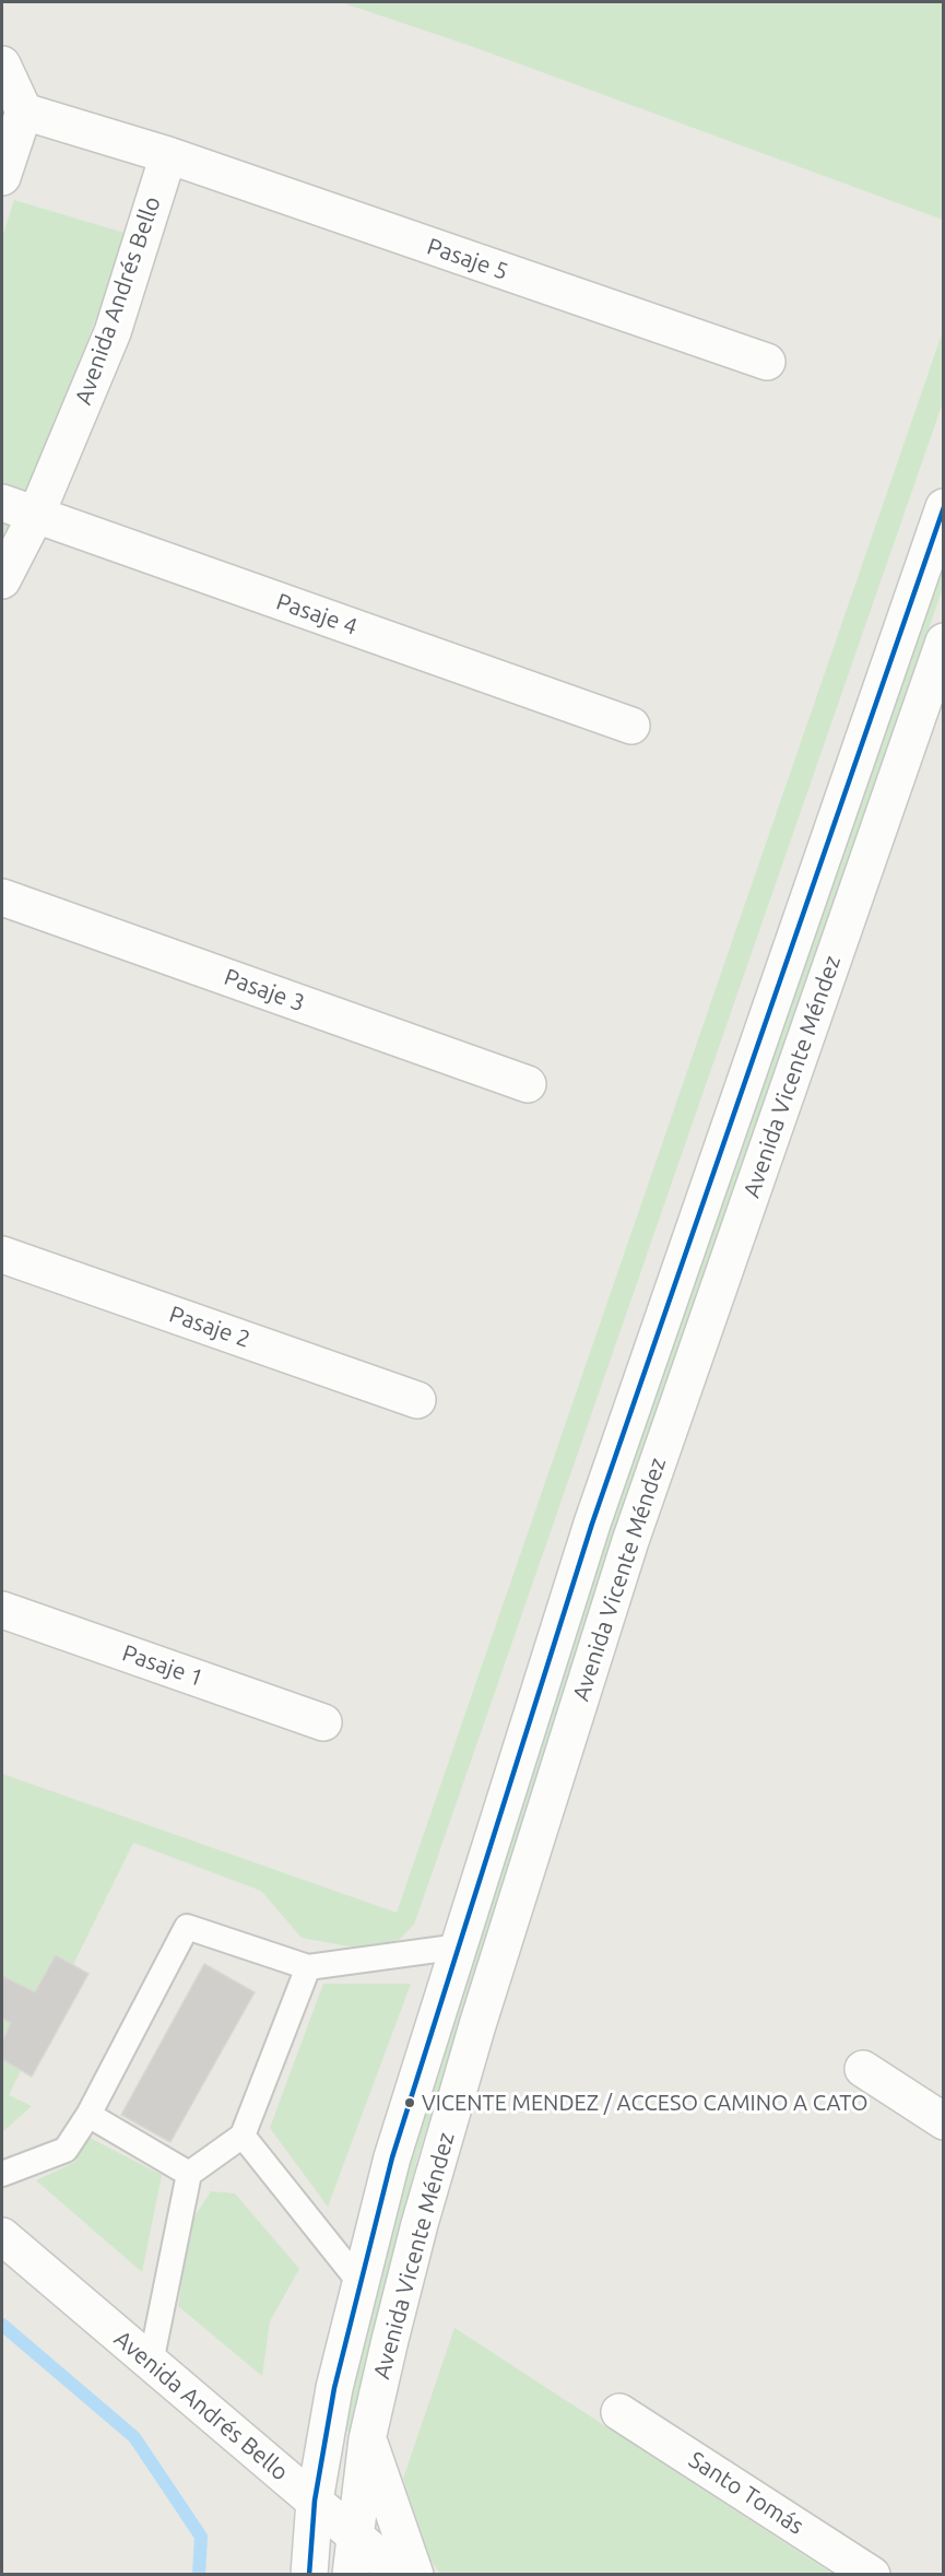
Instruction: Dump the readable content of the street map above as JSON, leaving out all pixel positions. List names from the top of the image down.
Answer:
{
  "streets": {
    "main road": [
      "Pasaje 5",
      "Avenida Andrés Bello",
      "Pasaje 4",
      "Pasaje 3",
      "Avenida Vicente Méndez",
      "Pasaje 2",
      "Pasaje 1",
      "Santo Tomás"
    ]
  },
  "crossings": [
    ["Pasaje 5", "Avenida Andrés Bello"],
    ["Avenida Andrés Bello", "Pasaje 4"],
    ["Avenida Andrés Bello", "Avenida Vicente Méndez"]
  ],
  "places": ["VICENTE MENDEZ / ACCESO CAMINO A CATO"]
}
